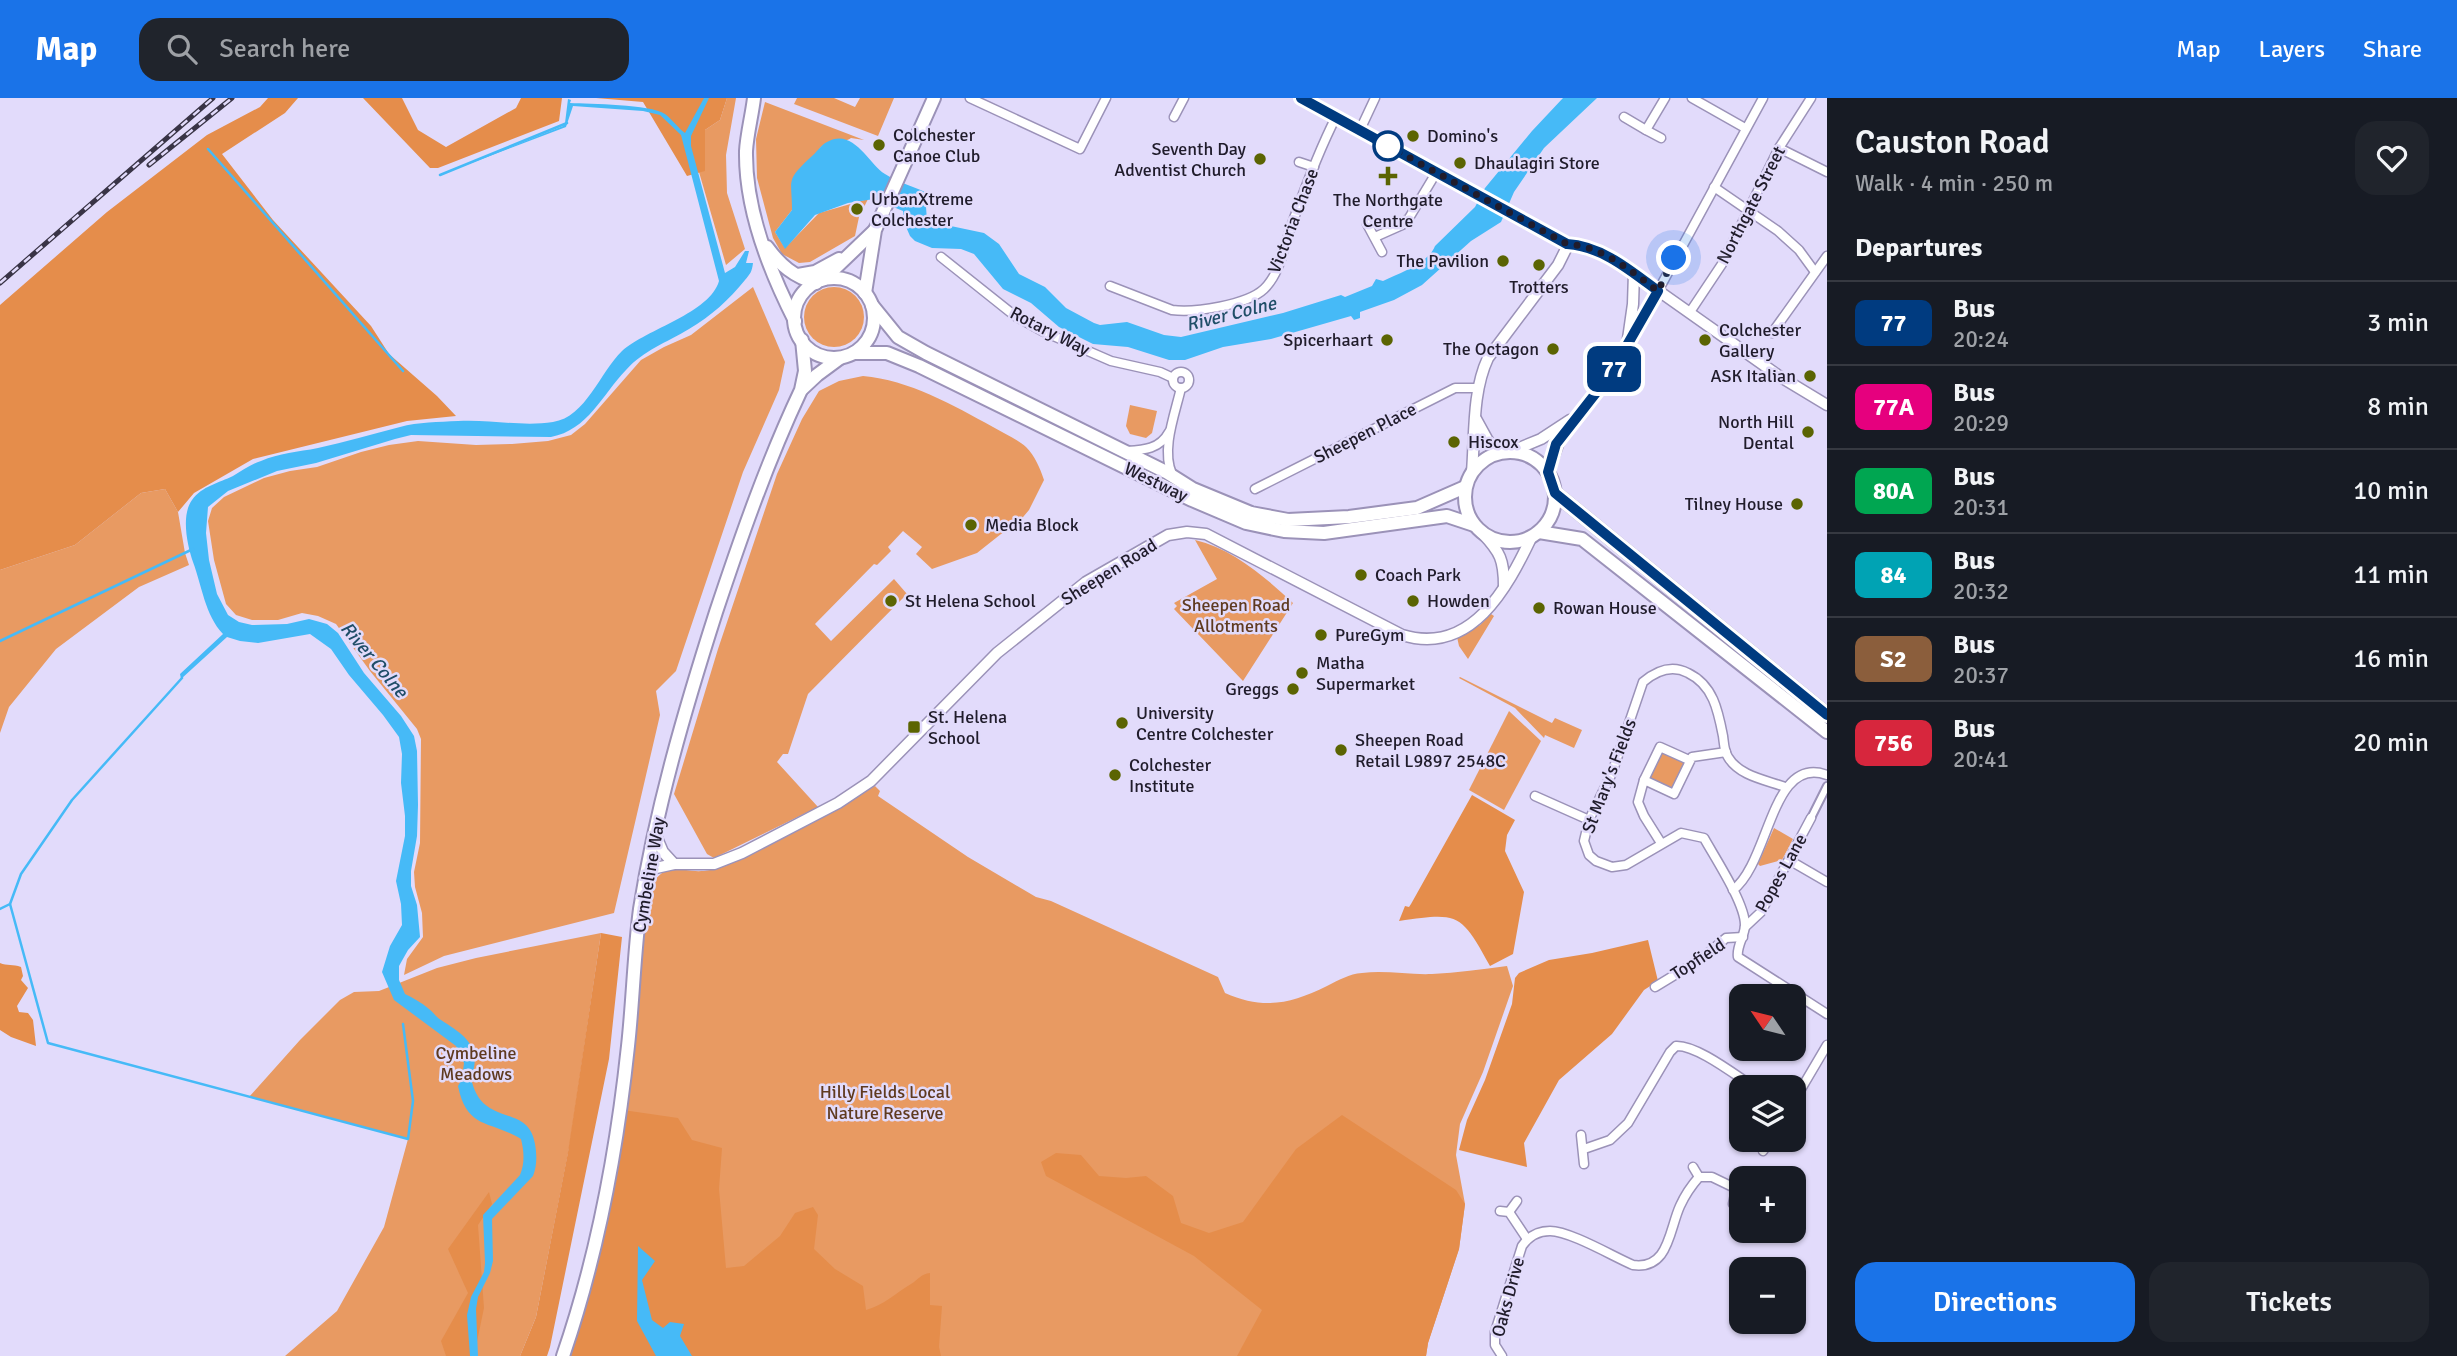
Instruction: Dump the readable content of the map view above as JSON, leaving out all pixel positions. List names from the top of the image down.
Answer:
{
  "streets": {
    "main road": ["Westway", "Cymbeline Way"],
    "street": [
      "Northgate Street",
      "Victoria Chase",
      "Rotary Way",
      "Sheepen Place",
      "Sheepen Road",
      "St Mary's Fields",
      "Popes Lane",
      "Topfield",
      "Oaks Drive"
    ]
  },
  "crossings": [
    ["Westway", "Sheepen Road"],
    ["Sheepen Road", "Cymbeline Way"],
    ["St Mary's Fields", "Popes Lane"],
    ["Popes Lane", "Topfield"]
  ],
  "water": ["River Colne"],
  "parks": ["Sheepen Road Allotments", "Cymbeline Meadows", "Hilly Fields Local Nature Reserve"],
  "places": {
    "other": [
      "Domino's",
      "Colchester Canoe Club",
      "Seventh Day Adventist Church",
      "Dhaulagiri Store",
      "UrbanXtreme Colchester",
      "The Pavilion",
      "Trotters",
      "Spicerhaart",
      "Colchester Gallery",
      "The Octagon",
      "ASK Italian",
      "North Hill Dental",
      "Hiscox",
      "Tilney House",
      "Media Block",
      "Coach Park",
      "St Helena School",
      "Howden",
      "Rowan House",
      "PureGym",
      "Matha Supermarket",
      "Greggs",
      "University Centre Colchester",
      "Sheepen Road Retail L9897 2548C",
      "Colchester Institute"
    ],
    "health": ["The Northgate Centre"],
    "transit": ["St. Helena School"]
  },
  "lines": ["bus line 77"],
  "north": "top left",
  "page": {
    "header": "Map",
    "search": "Search here",
    "nav": ["Map", "Layers", "Share"],
    "on_map": "77",
    "heading": [
      ["Causton Road", "Walk · 4 min · 250 m"],
      "Departures"
    ],
    "list": [
      {
        "mark": "77",
        "name": "Bus",
        "note": "20:24",
        "value": "3 min"
      },
      {
        "mark": "77A",
        "name": "Bus",
        "note": "20:29",
        "value": "8 min"
      },
      {
        "mark": "80A",
        "name": "Bus",
        "note": "20:31",
        "value": "10 min"
      },
      {
        "mark": "84",
        "name": "Bus",
        "note": "20:32",
        "value": "11 min"
      },
      {
        "mark": "S2",
        "name": "Bus",
        "note": "20:37",
        "value": "16 min"
      },
      {
        "mark": "756",
        "name": "Bus",
        "note": "20:41",
        "value": "20 min"
      }
    ],
    "map_buttons": ["+", "−"],
    "buttons": ["Directions", "Tickets"]
  }
}
